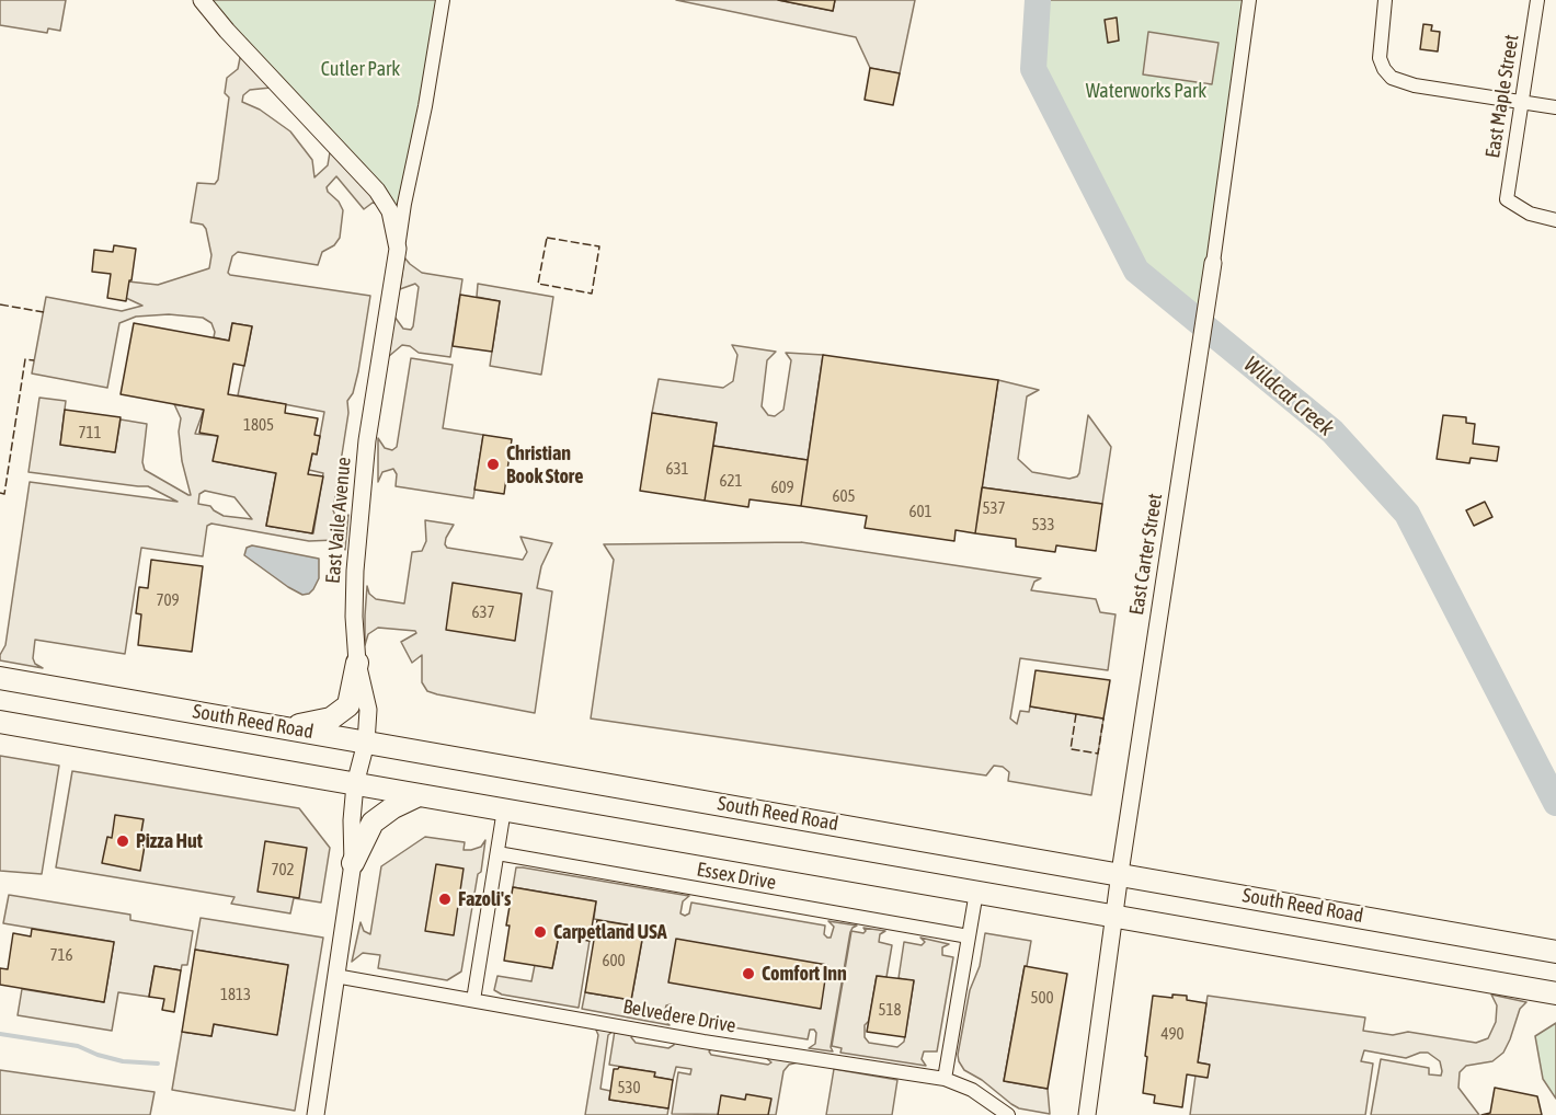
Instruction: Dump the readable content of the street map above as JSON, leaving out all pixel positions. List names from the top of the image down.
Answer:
{
  "streets": {
    "main road": ["South Reed Road"],
    "street": [
      "East Maple Street",
      "East Vaile Avenue",
      "East Carter Street",
      "Essex Drive",
      "Belvedere Drive"
    ]
  },
  "crossings": [
    ["East Vaile Avenue", "South Reed Road"],
    ["East Vaile Avenue", "Belvedere Drive"],
    ["East Carter Street", "South Reed Road"]
  ],
  "water": ["Wildcat Creek"],
  "parks": ["Cutler Park", "Waterworks Park"],
  "places": [
    "Christian Book Store",
    "Pizza Hut",
    "Fazoli's",
    "Carpetland USA",
    "Comfort Inn"
  ],
  "house_numbers": [
    "1805",
    "711",
    "631",
    "621",
    "609",
    "605",
    "537",
    "601",
    "533",
    "709",
    "637",
    "702",
    "716",
    "600",
    "1813",
    "500",
    "518",
    "490",
    "530"
  ]
}
